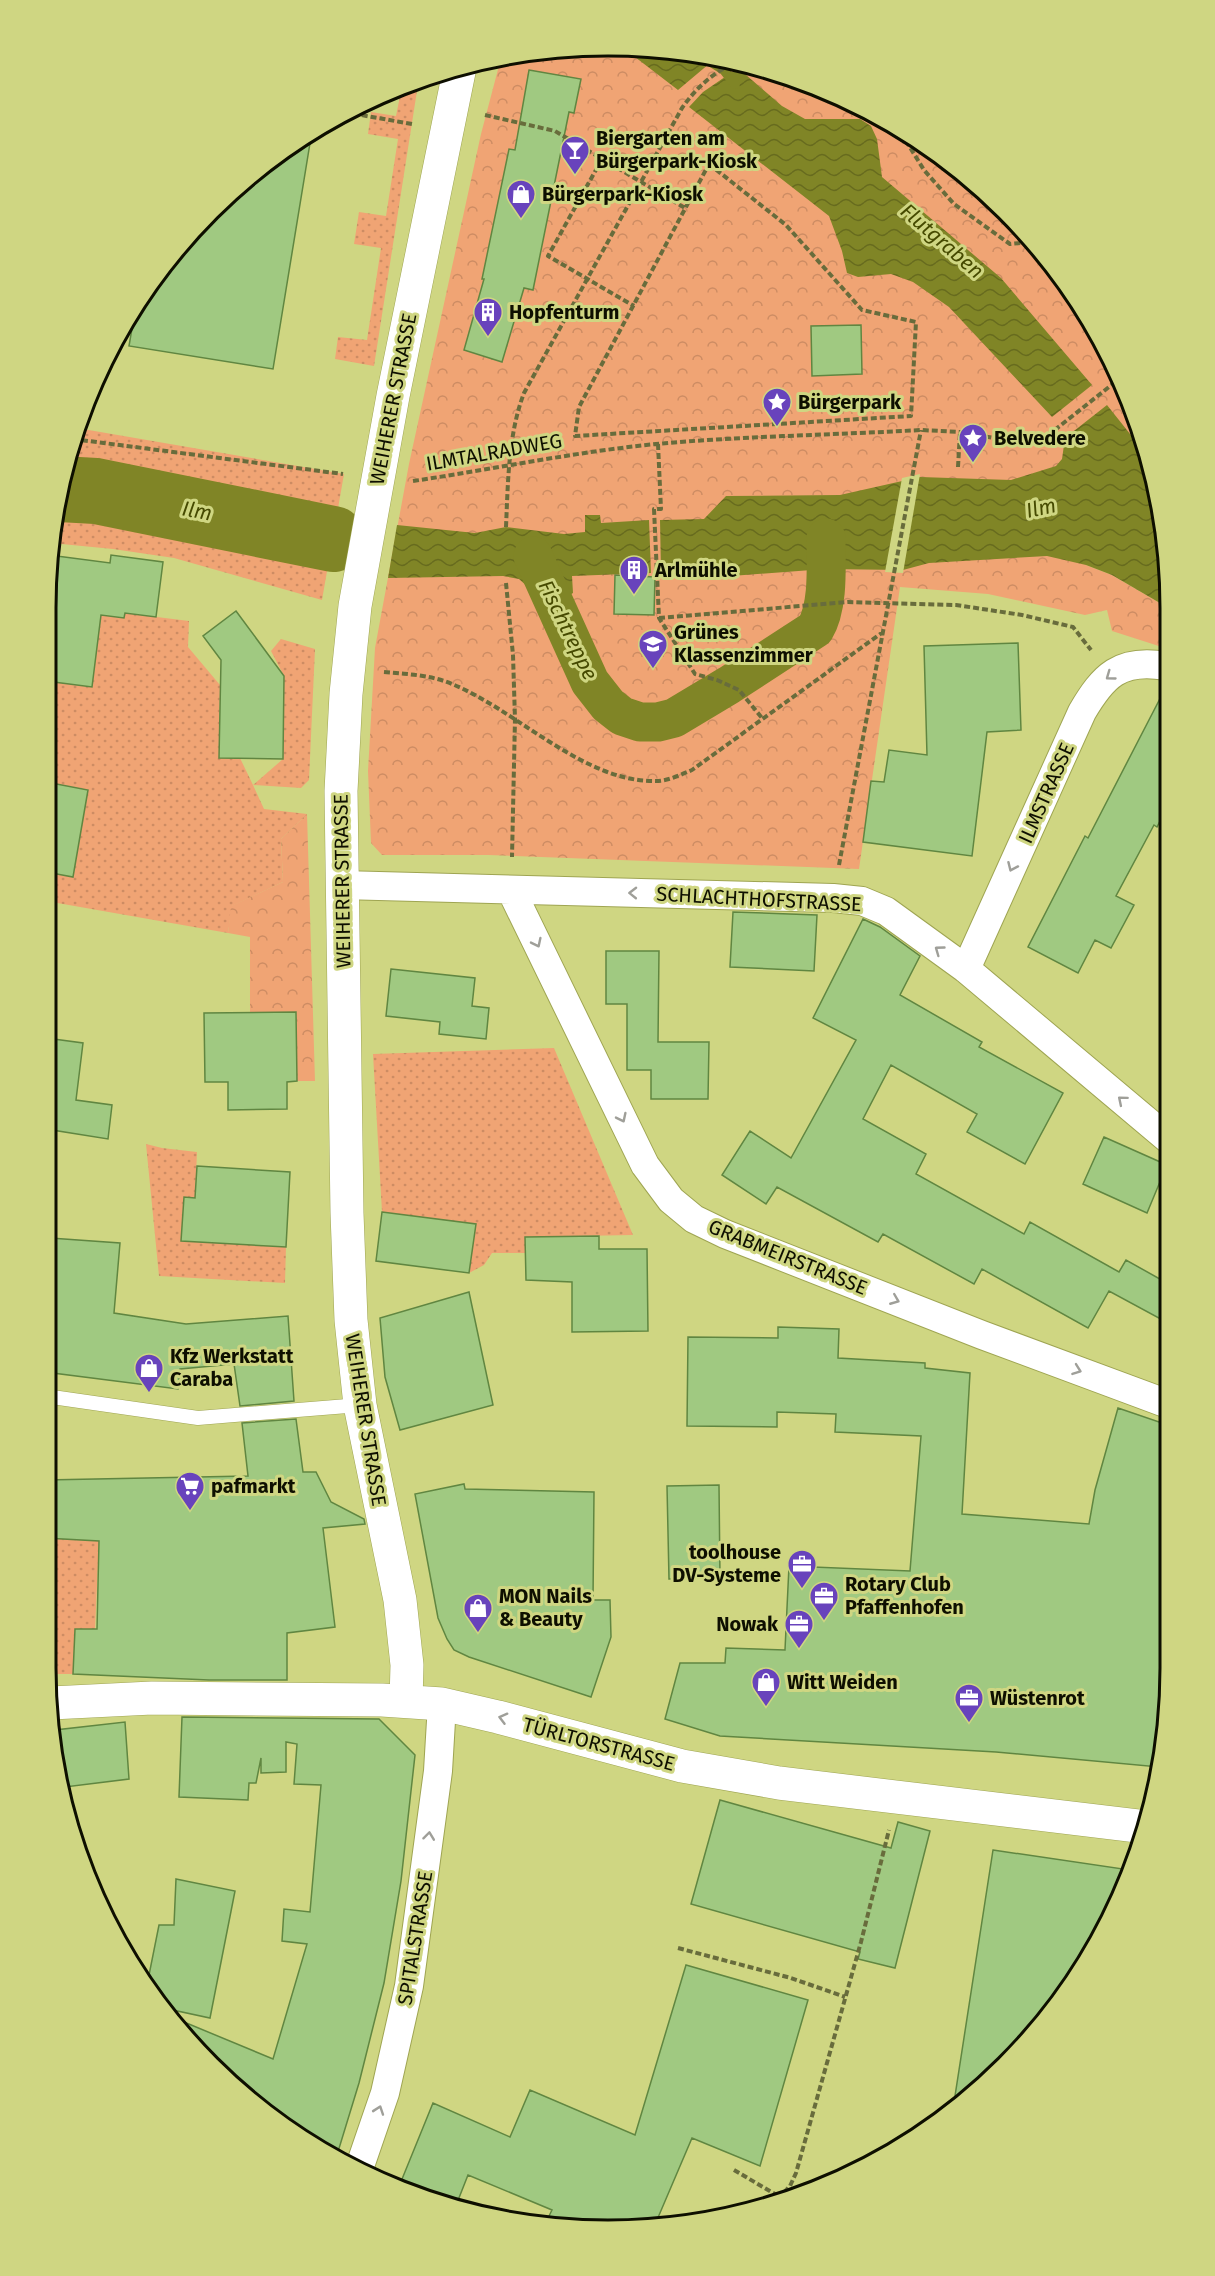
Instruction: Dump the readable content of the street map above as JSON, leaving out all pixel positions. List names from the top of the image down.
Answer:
{
  "streets": {
    "street": [
      "WEIHERER STRASSE",
      "ILMSTRASSE",
      "SCHLACHTHOFSTRASSE",
      "GRABMEIRSTRASSE",
      "TÜRLTORSTRASSE",
      "SPITALSTRASSE"
    ],
    "path": ["ILMTALRADWEG"]
  },
  "crossings": [
    ["WEIHERER STRASSE", "ILMTALRADWEG"],
    ["WEIHERER STRASSE", "SCHLACHTHOFSTRASSE"],
    ["WEIHERER STRASSE", "TÜRLTORSTRASSE"],
    ["ILMSTRASSE", "SCHLACHTHOFSTRASSE"],
    ["SCHLACHTHOFSTRASSE", "GRABMEIRSTRASSE"],
    ["TÜRLTORSTRASSE", "SPITALSTRASSE"]
  ],
  "one_way": [
    "ILMSTRASSE",
    "SCHLACHTHOFSTRASSE",
    "GRABMEIRSTRASSE",
    "TÜRLTORSTRASSE",
    "SPITALSTRASSE"
  ],
  "water": ["Flutgraben", "Ilm", "Fischtreppe"],
  "places": {
    "bar": ["Biergarten am Bürgerpark-Kiosk"],
    "shop": [
      "Bürgerpark-Kiosk",
      "Kfz Werkstatt Caraba",
      "MON Nails & Beauty",
      "Witt Weiden"
    ],
    "building": ["Hopfenturm", "Arlmühle"],
    "place": ["Bürgerpark", "Belvedere"],
    "school or university": ["Grünes Klassenzimmer"],
    "supermarket": ["pafmarkt"],
    "office": [
      "toolhouse DV-Systeme",
      "Rotary Club Pfaffenhofen",
      "Nowak",
      "Wüstenrot"
    ]
  }
}
